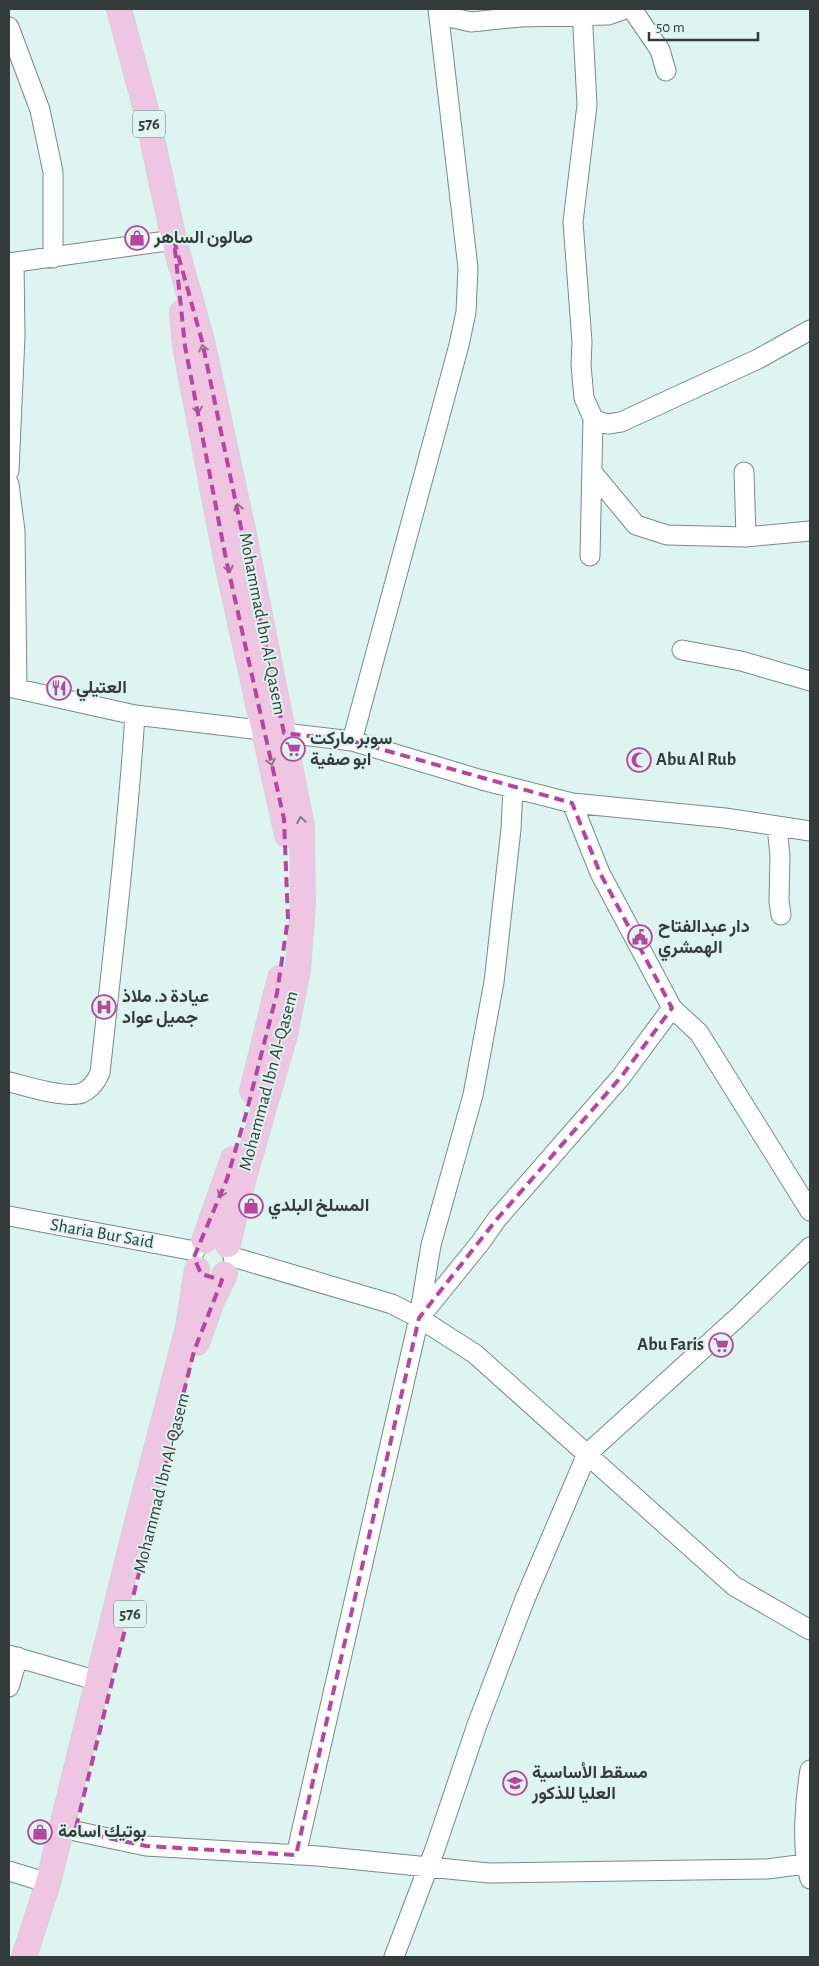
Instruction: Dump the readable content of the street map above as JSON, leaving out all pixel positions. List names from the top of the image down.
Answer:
{
  "streets": {
    "main road": ["576", "Mohammad Ibn Al-Qasem"],
    "street": ["Sharia Bur Said"]
  },
  "crossings": [
    ["Mohammad Ibn Al-Qasem", "Sharia Bur Said"]
  ],
  "places": {
    "shop": ["صالون الساهر", "المسلخ البلدي", "بوتيك اسامة"],
    "restaurant": ["العتيلي"],
    "supermarket": ["سوبر ماركت ابو صفية", "Abu Faris"],
    "mosque": ["Abu Al Rub"],
    "public building": ["دار عبدالفتاح الهمشري"],
    "hospital": ["عيادة د. ملاذ جميل عواد"],
    "school or university": ["مسقط الأساسية العليا للذكور"]
  },
  "scale_bar": "50 m"
}
